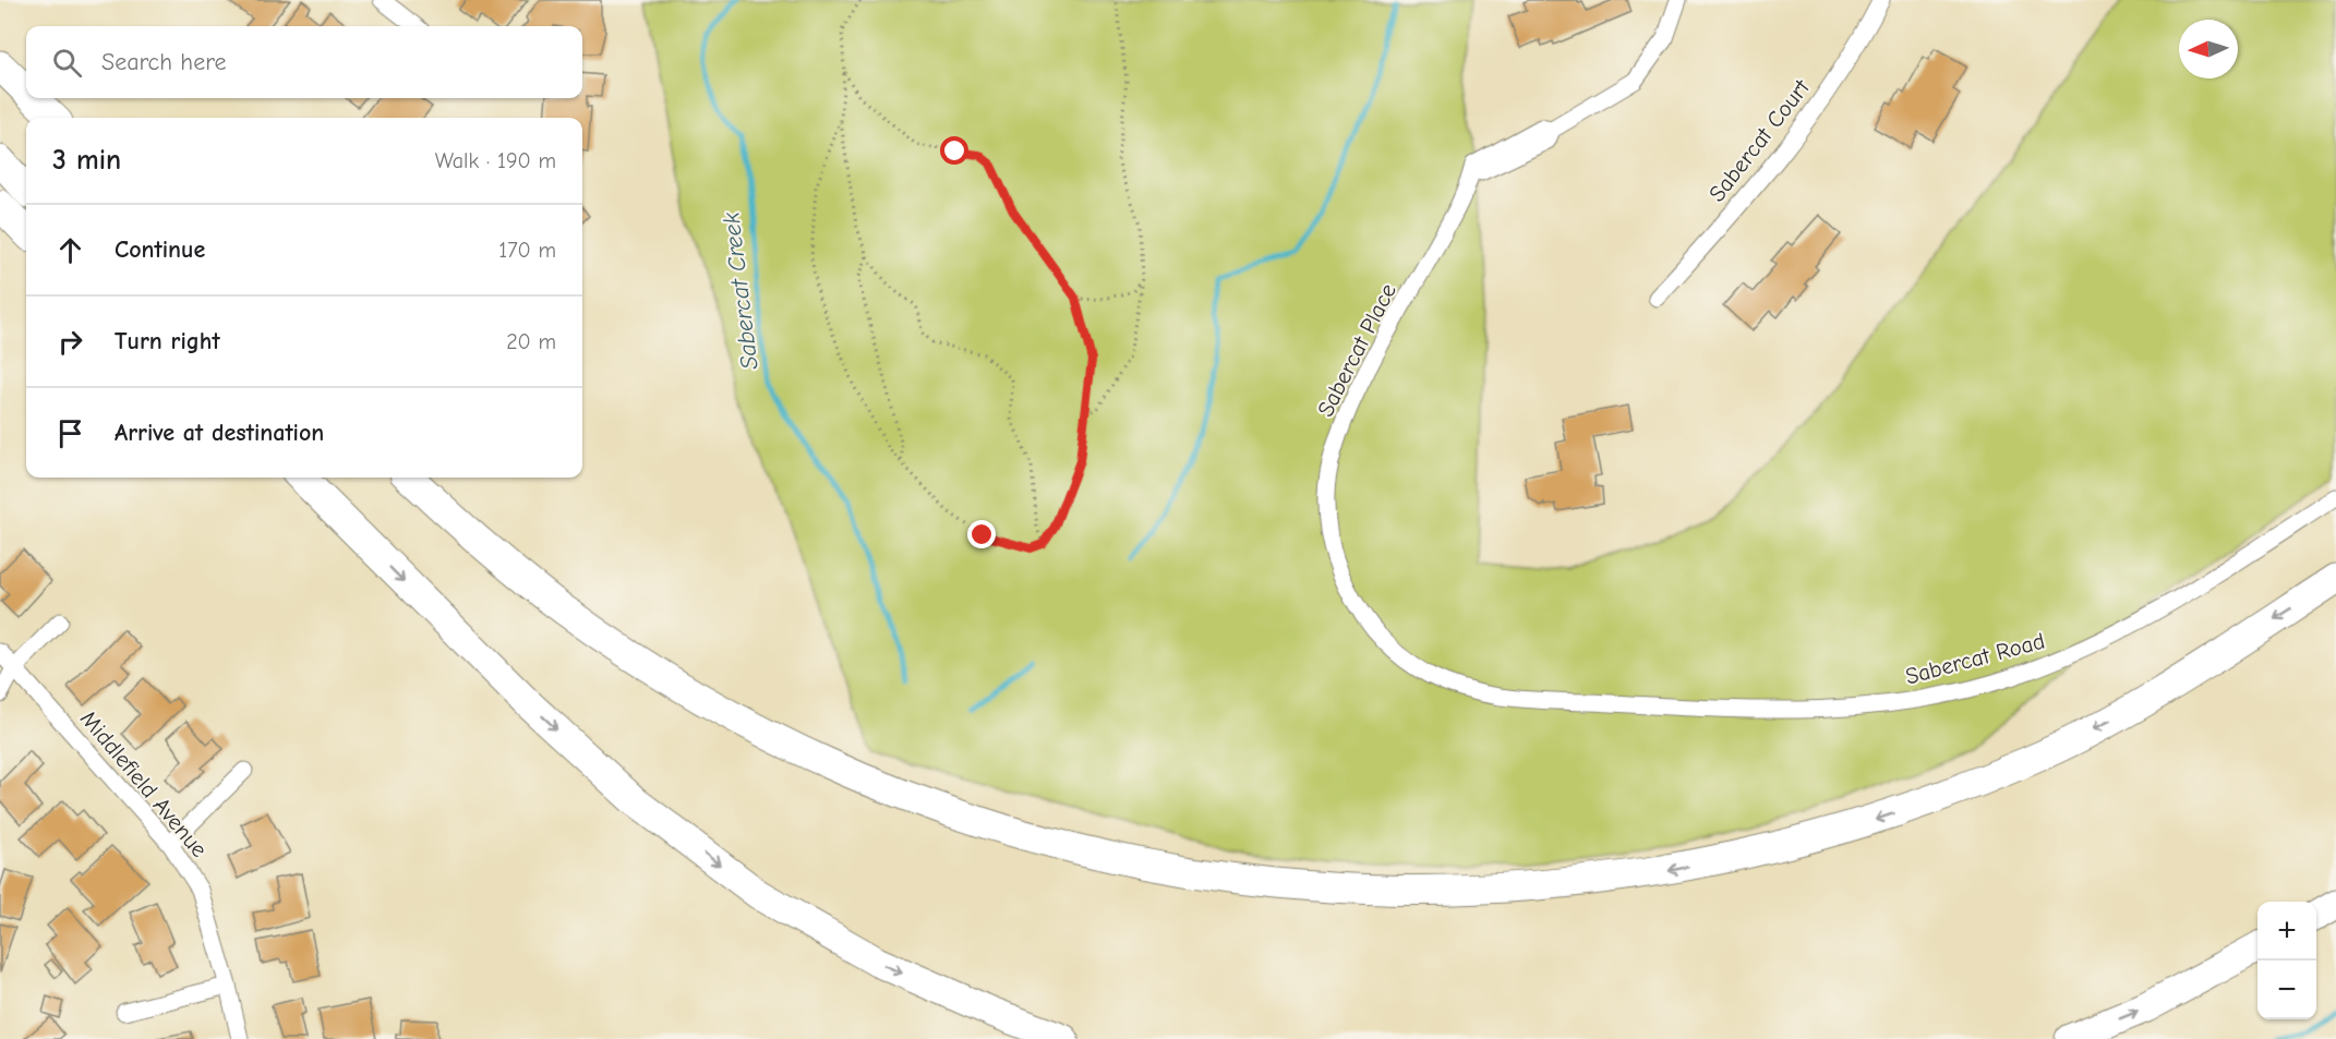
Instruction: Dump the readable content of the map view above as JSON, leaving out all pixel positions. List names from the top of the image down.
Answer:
{
  "streets": {
    "street": [
      "Sabercat Court",
      "Sabercat Place",
      "Sabercat Road",
      "Middlefield Avenue"
    ]
  },
  "crossings": [
    ["Sabercat Place", "Sabercat Road"]
  ],
  "water": ["Sabercat Creek"],
  "north": "left",
  "page": {
    "search": "Search here",
    "heading": ["3 min", "Walk · 190 m"],
    "list": [
      ["Continue", "170 m"],
      ["Turn right", "20 m"],
      "Arrive at destination"
    ],
    "map_buttons": ["+", "−"]
  }
}
